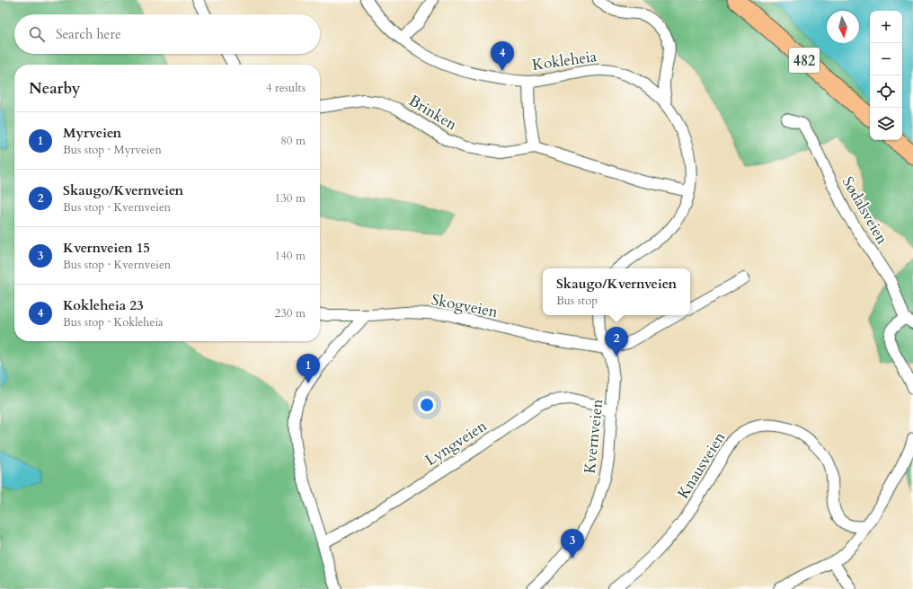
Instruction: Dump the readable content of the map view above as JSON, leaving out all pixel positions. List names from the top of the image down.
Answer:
{
  "streets": {
    "main road": ["482"],
    "street": [
      "Kokleheia",
      "Brinken",
      "Sødalsveien",
      "Skogveien",
      "Kvernveien",
      "Lyngveien",
      "Knausveien"
    ]
  },
  "crossings": [
    ["Kokleheia", "Brinken"],
    ["Skogveien", "Kvernveien"],
    ["Kvernveien", "Lyngveien"]
  ],
  "north": "bottom",
  "page": {
    "map_buttons": ["+", "−"],
    "search": "Search here",
    "pins": [
      "4",
      "2",
      "1",
      "3"
    ],
    "heading": ["Nearby", "4 results"],
    "list": [
      {
        "mark": "1",
        "name": "Myrveien",
        "note": "Bus stop · Myrveien",
        "value": "80 m"
      },
      {
        "mark": "2",
        "name": "Skaugo/Kvernveien",
        "note": "Bus stop · Kvernveien",
        "value": "130 m"
      },
      {
        "mark": "3",
        "name": "Kvernveien 15",
        "note": "Bus stop · Kvernveien",
        "value": "140 m"
      },
      {
        "mark": "4",
        "name": "Kokleheia 23",
        "note": "Bus stop · Kokleheia",
        "value": "230 m"
      }
    ],
    "popup": ["Skaugo/Kvernveien", "Bus stop"]
  }
}
